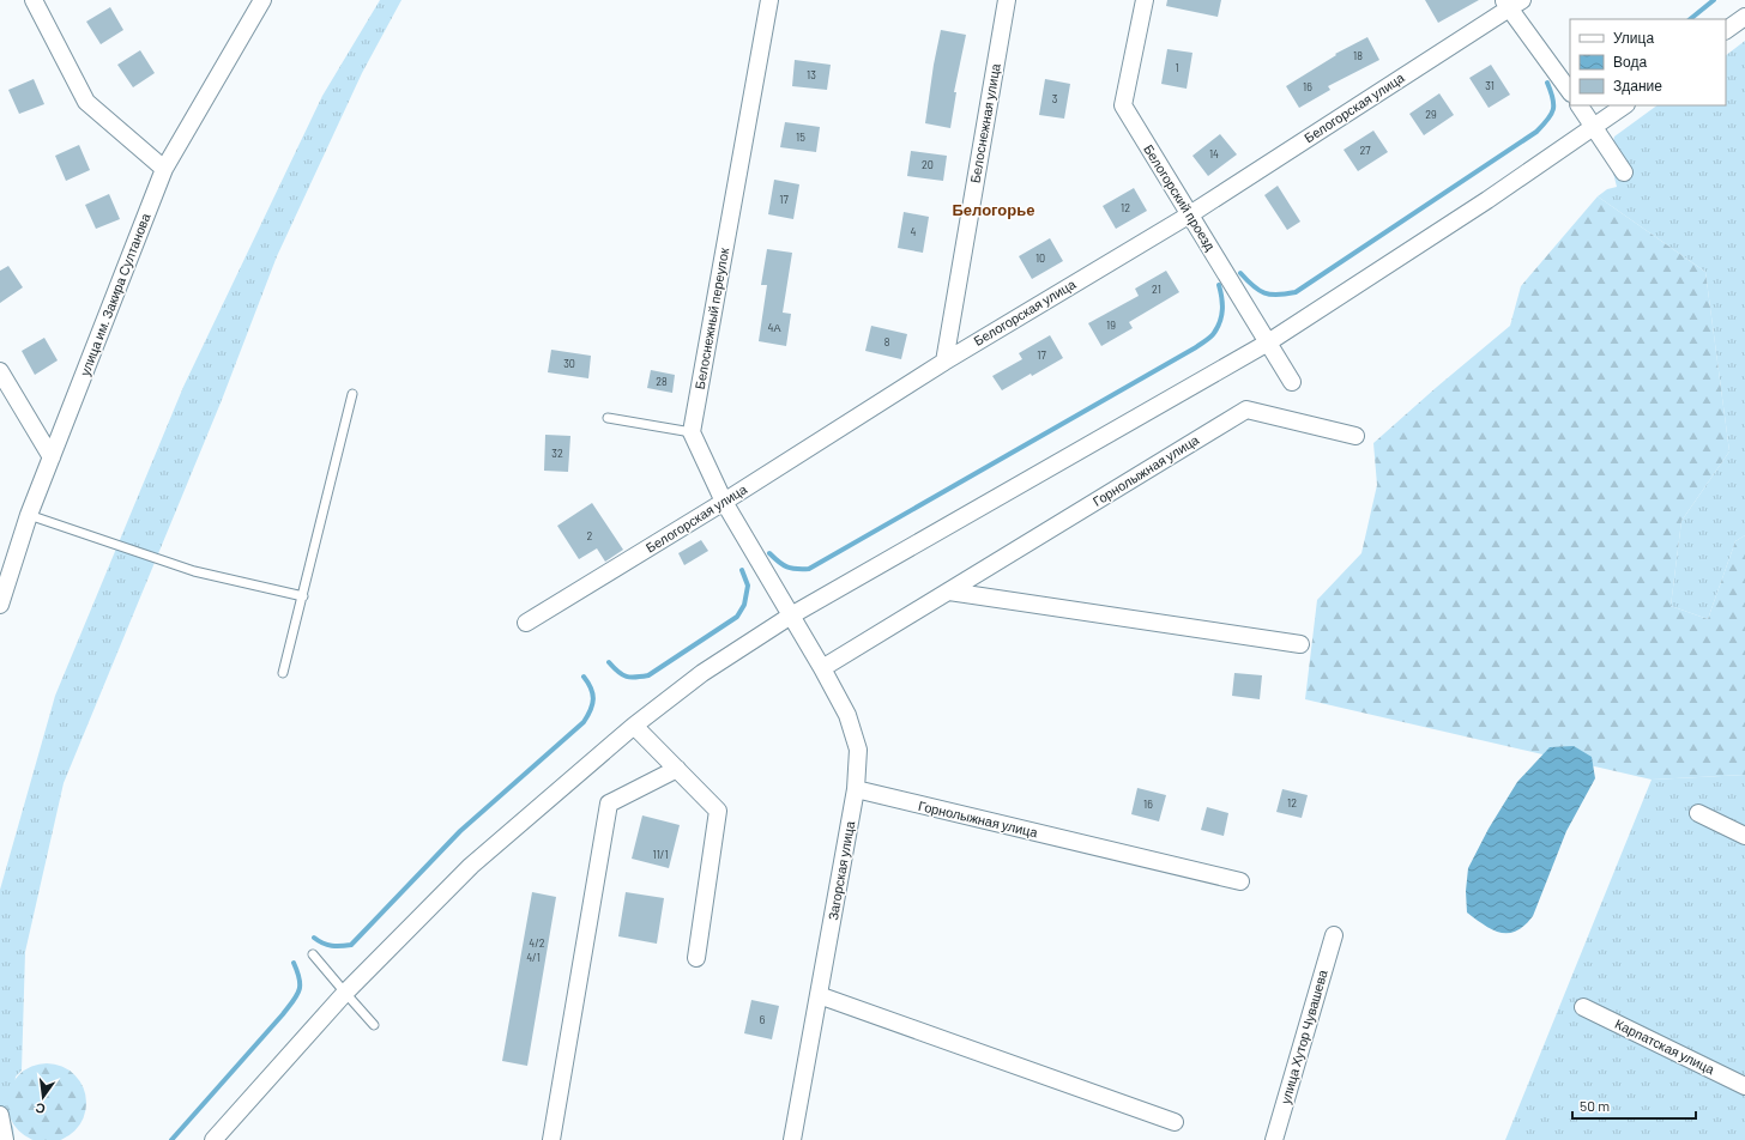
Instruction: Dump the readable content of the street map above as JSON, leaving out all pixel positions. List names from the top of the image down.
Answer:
{
  "streets": {
    "street": [
      "Белогорская улица",
      "Белоснежная улица",
      "Белогорский проезд",
      "улица им. Закира Султанова",
      "Белоснежный переулок",
      "Горнолыжная улица",
      "Загорская улица",
      "улица Хутор Чувашева",
      "Карпатская улица"
    ]
  },
  "crossings": [
    ["Белогорская улица", "Белоснежная улица"],
    ["Белогорская улица", "Белогорский проезд"],
    ["Горнолыжная улица", "Загорская улица"]
  ],
  "districts": ["Белогорье"],
  "house_numbers": [
    "18",
    "1",
    "13",
    "31",
    "16",
    "3",
    "29",
    "15",
    "27",
    "14",
    "20",
    "17",
    "12",
    "4",
    "10",
    "21",
    "19",
    "4А",
    "8",
    "17",
    "30",
    "28",
    "32",
    "2",
    "12",
    "16",
    "11/1",
    "4/2",
    "4/1",
    "6"
  ],
  "legend": ["Улица", "Вода", "Здание"],
  "scale_bar": "50 m",
  "north": "bottom"
}
